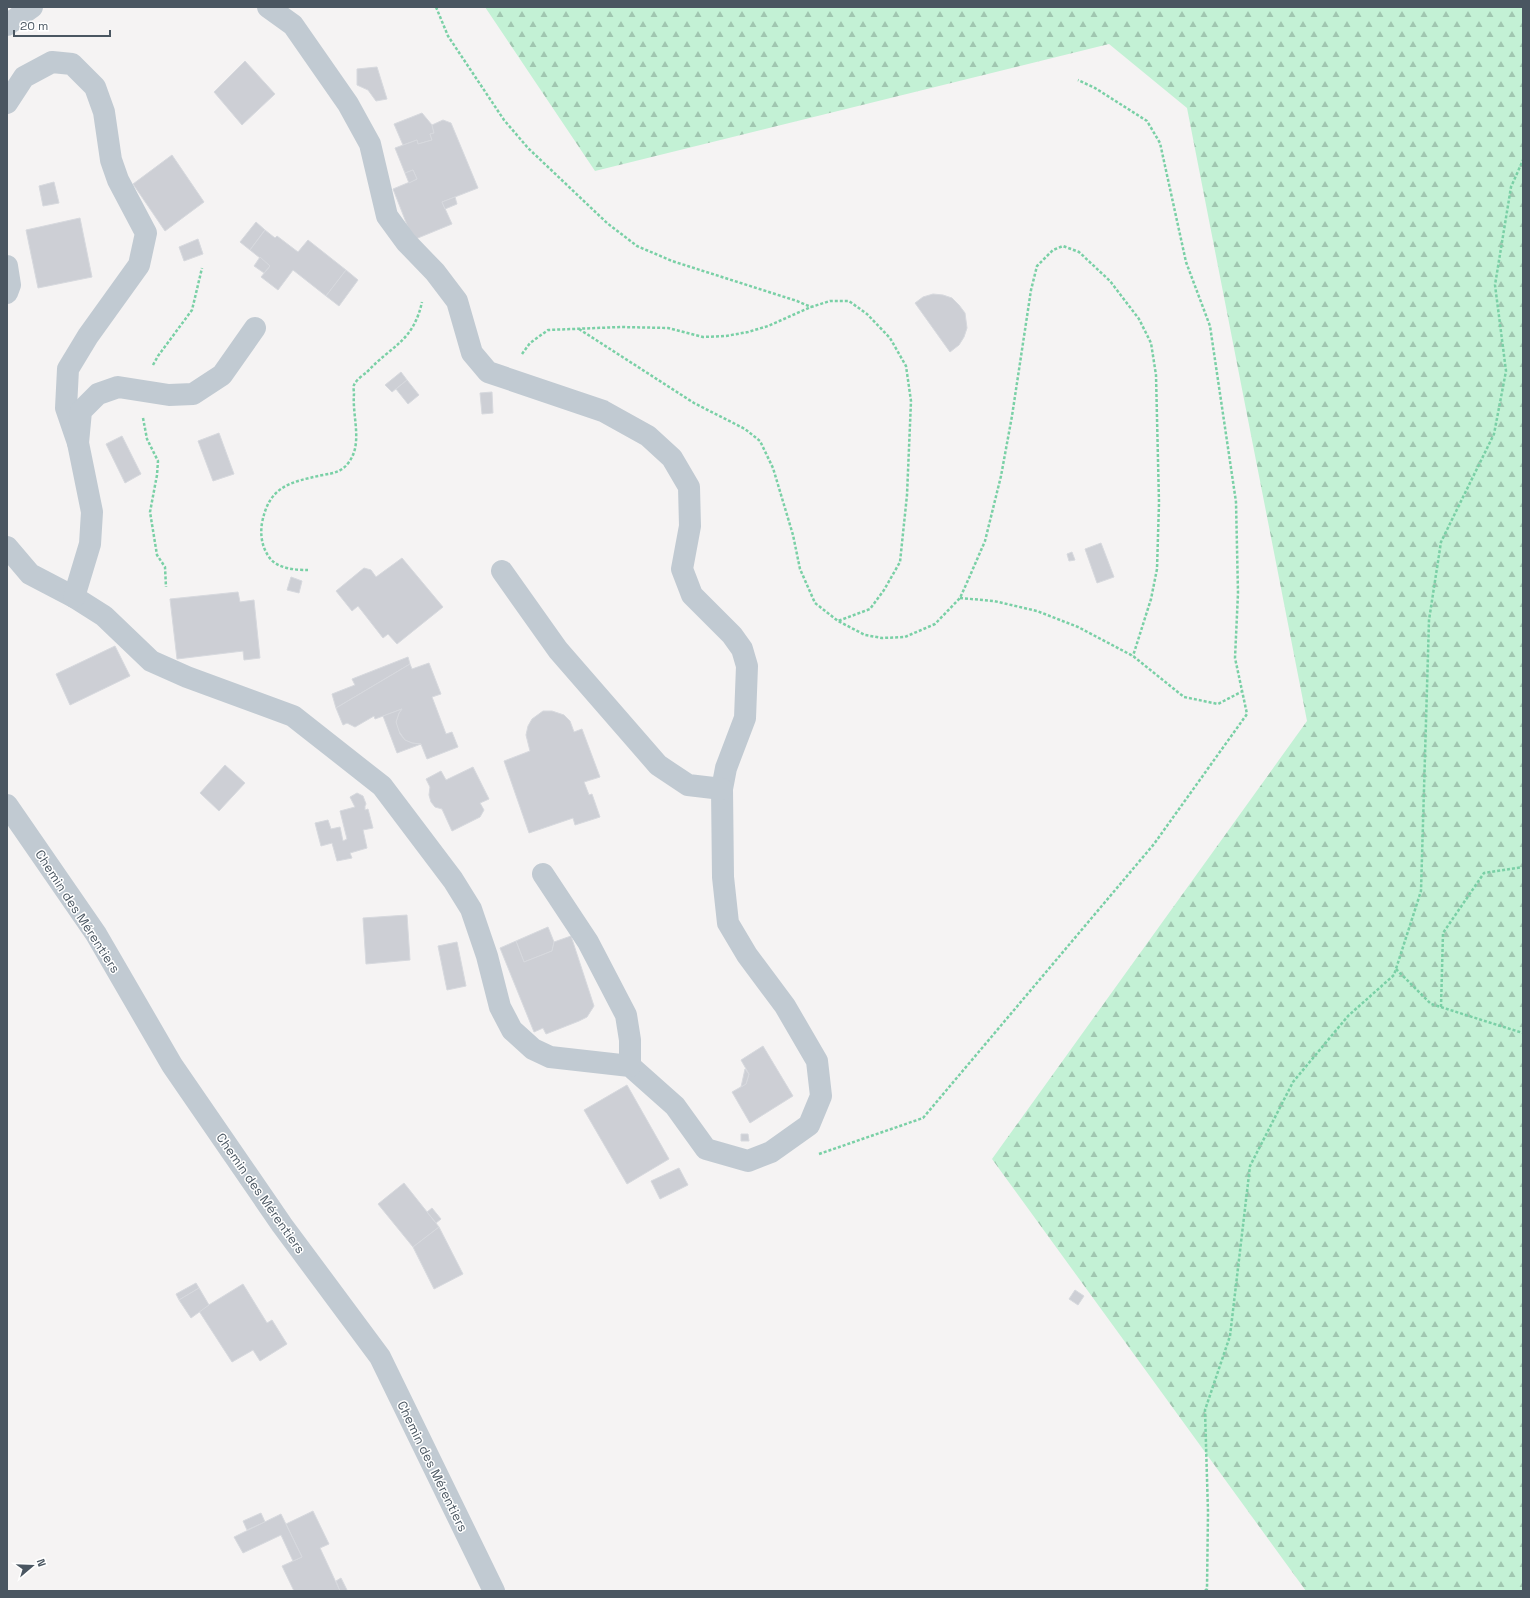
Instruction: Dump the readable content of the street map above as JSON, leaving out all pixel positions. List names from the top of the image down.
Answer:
{
  "streets": {
    "street": ["Chemin des Mérentiers"]
  },
  "scale_bar": "20 m",
  "north": "right"
}
